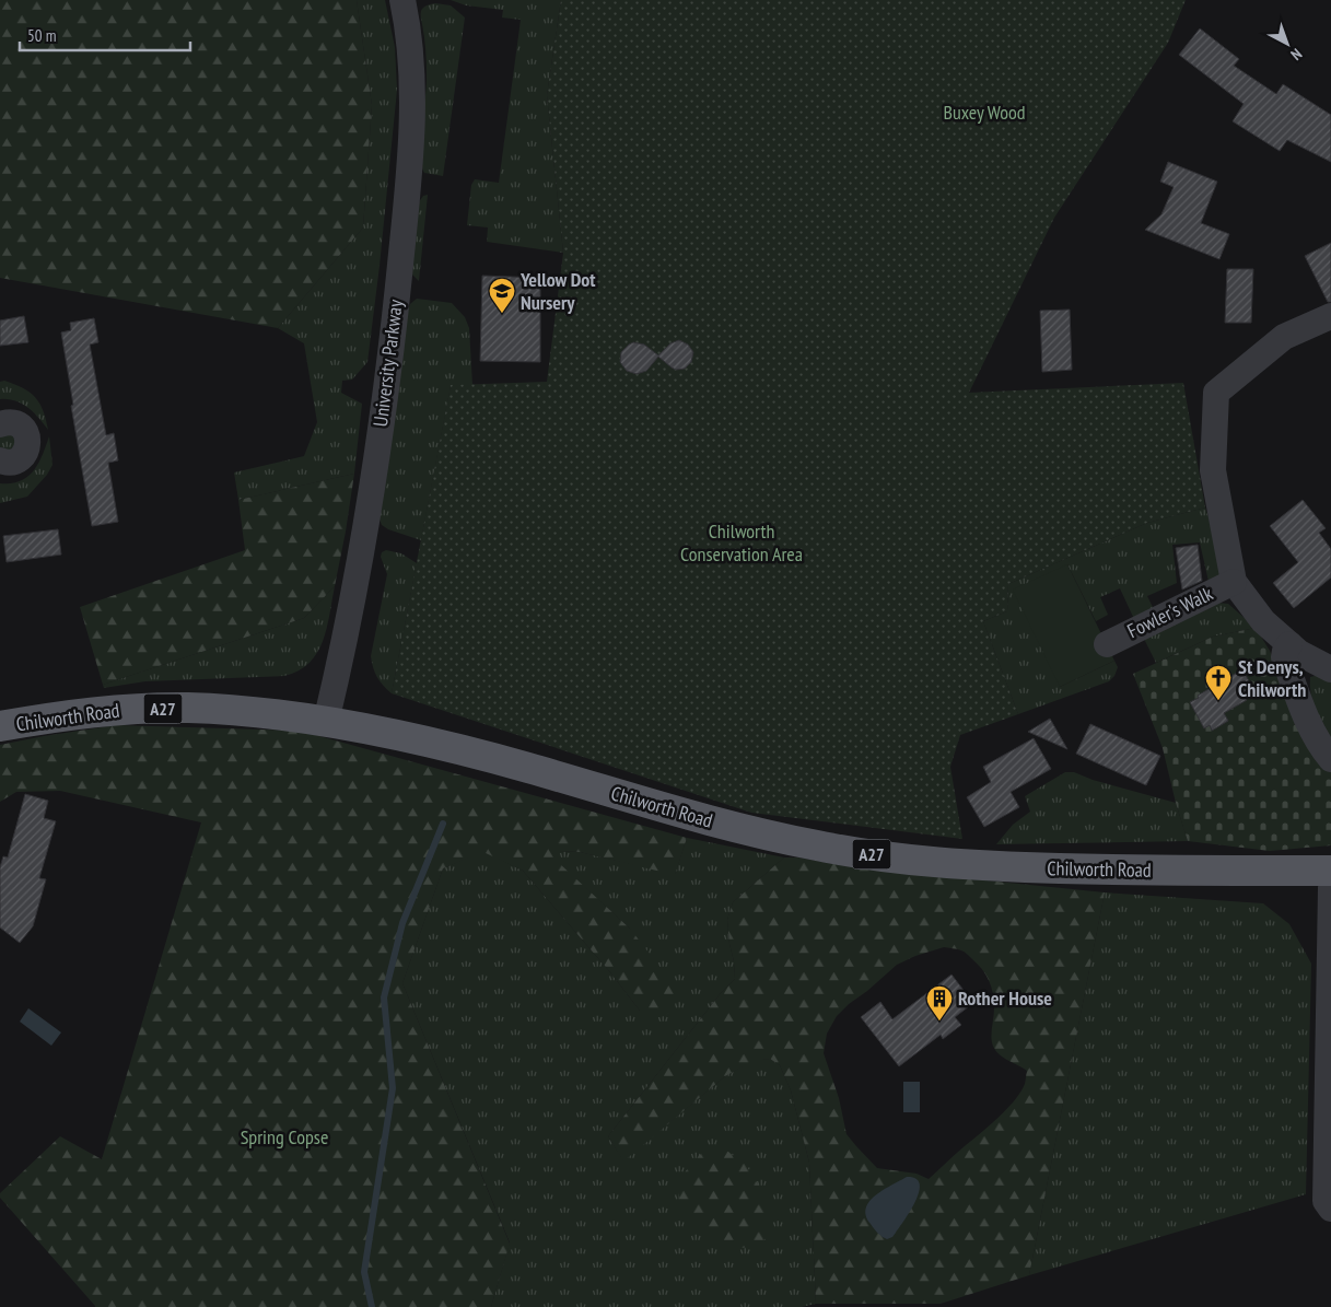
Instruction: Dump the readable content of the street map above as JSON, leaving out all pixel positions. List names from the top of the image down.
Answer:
{
  "streets": {
    "main road": ["A27", "Chilworth Road"],
    "street": ["University Parkway", "Fowler's Walk"]
  },
  "crossings": [
    ["University Parkway", "Chilworth Road"]
  ],
  "parks": ["Buxey Wood", "Chilworth Conservation Area", "Spring Copse"],
  "places": {
    "school or university": ["Yellow Dot Nursery"],
    "church": ["St Denys, Chilworth"],
    "building": ["Rother House"]
  },
  "scale_bar": "50 m",
  "north": "bottom right"
}
